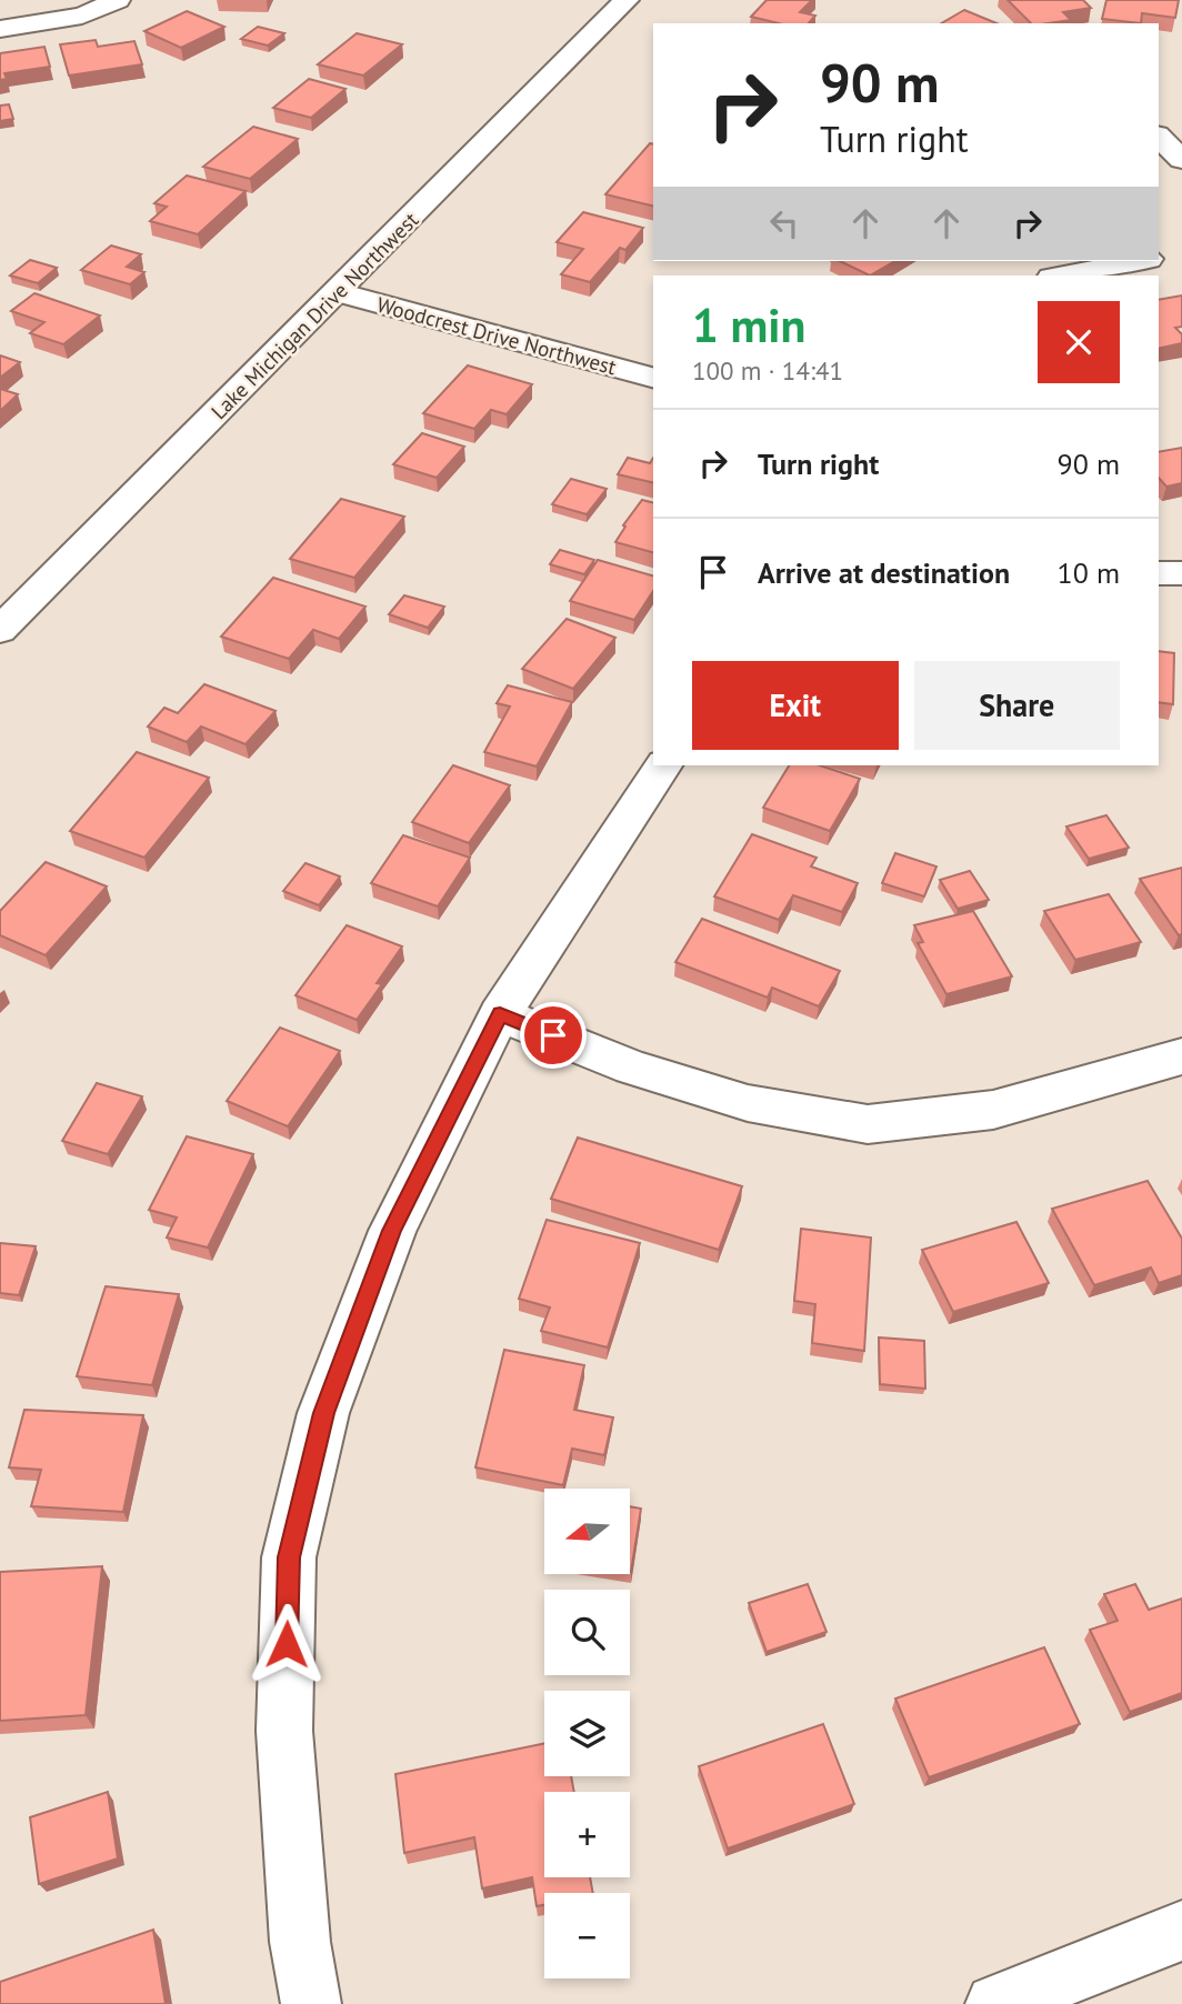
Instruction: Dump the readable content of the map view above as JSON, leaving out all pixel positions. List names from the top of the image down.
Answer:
{
  "streets": {
    "main road": ["Lake Michigan Drive Northwest", "Woodcrest Drive Northwest"]
  },
  "crossings": [
    ["Lake Michigan Drive Northwest", "Woodcrest Drive Northwest"]
  ],
  "north": "left",
  "page": {
    "turn": ["90 m", "Turn right"],
    "heading": ["1 min", "100 m · 14:41"],
    "list": [
      {
        "name": "Turn right",
        "value": "90 m"
      },
      {
        "name": "Arrive at destination",
        "value": "10 m"
      }
    ],
    "buttons": ["Exit", "Share"],
    "map_buttons": ["+", "−"]
  }
}
